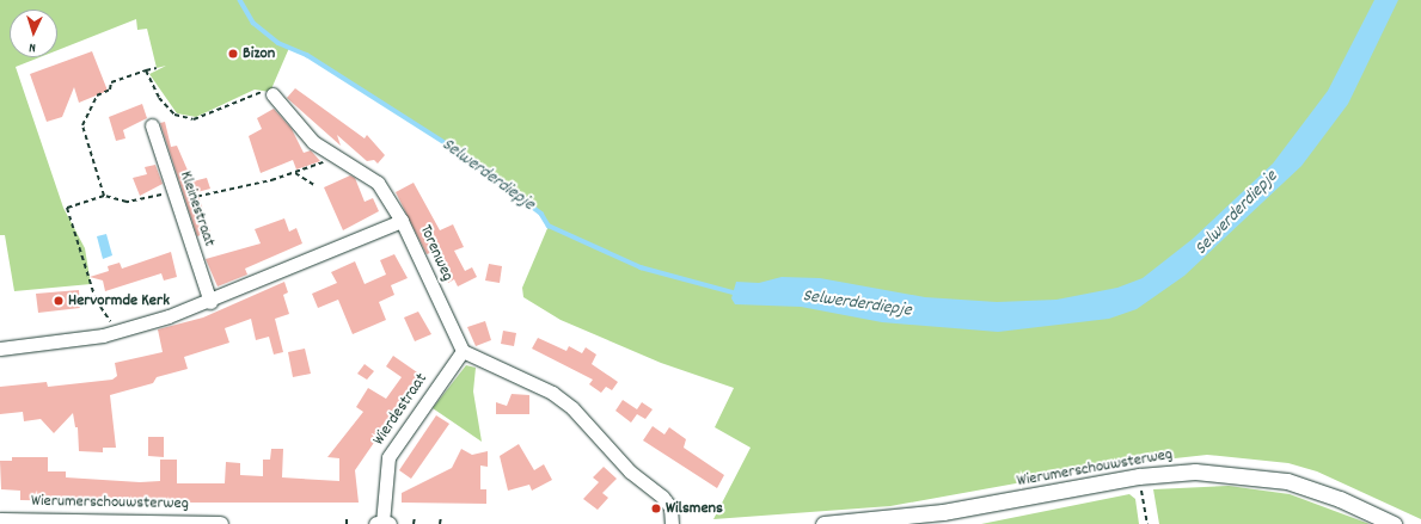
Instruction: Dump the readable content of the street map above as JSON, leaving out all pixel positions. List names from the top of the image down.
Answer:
{
  "streets": {
    "street": [
      "Kleinestraat",
      "Torenweg",
      "Wierdestraat",
      "Wierumerschouwsterweg"
    ]
  },
  "crossings": [
    ["Kleinestraat", "Torenweg"],
    ["Torenweg", "Wierdestraat"]
  ],
  "water": ["Selwerderdiepje"],
  "places": ["Bizon", "Hervormde Kerk", "Wilsmens"],
  "north": "bottom"
}
